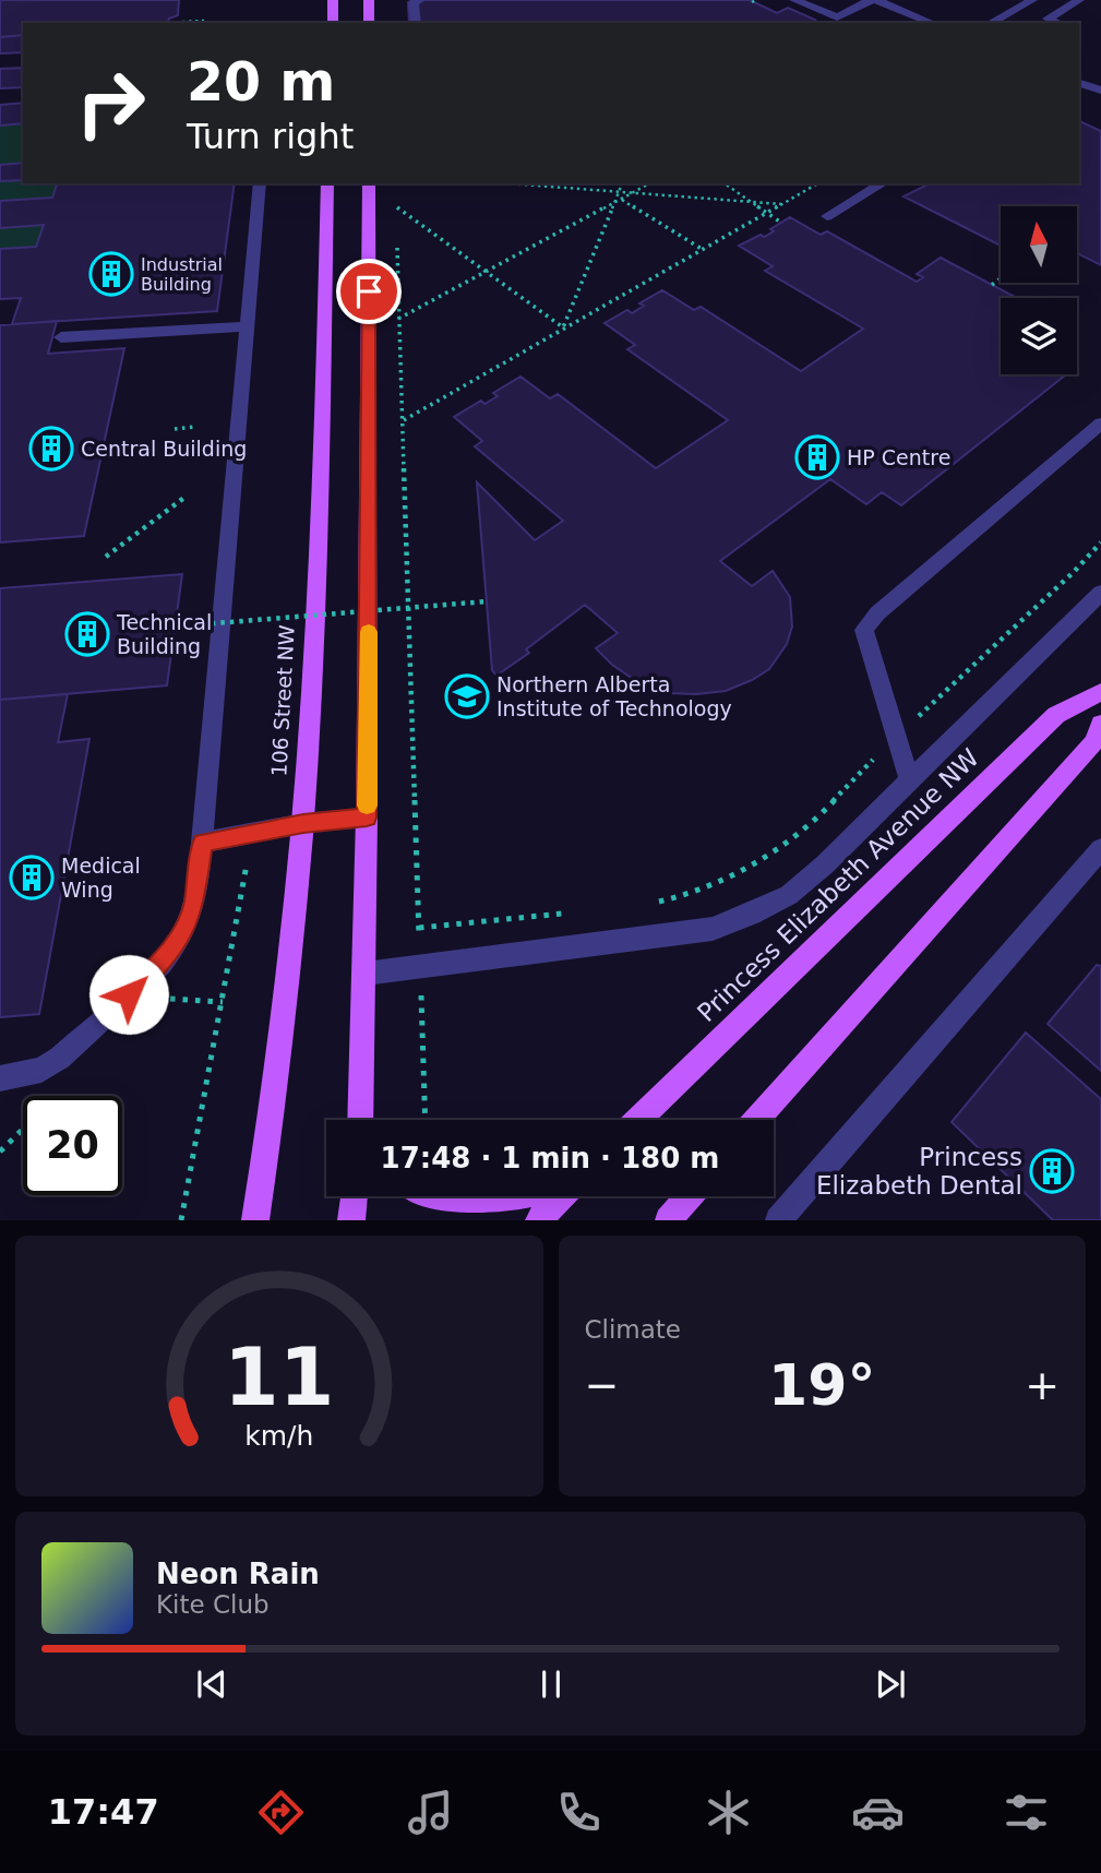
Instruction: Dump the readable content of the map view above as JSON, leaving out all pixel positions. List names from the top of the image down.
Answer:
{
  "streets": {
    "main road": ["106 Street NW", "Princess Elizabeth Avenue NW"]
  },
  "places": {
    "building": [
      "Industrial Building",
      "Central Building",
      "HP Centre",
      "Technical Building",
      "Medical Wing",
      "Princess Elizabeth Dental"
    ],
    "school or university": ["Northern Alberta Institute of Technology"]
  },
  "north": "top",
  "page": {
    "turn": ["20 m", "Turn right"],
    "limit": "20",
    "trip": "17:48 · 1 min · 180 m",
    "tile": "Climate",
    "heat": ["−", "19°", "+"],
    "song": ["Neon Rain", "Kite Club"],
    "tabs": "17:47",
    "gauge": ["11", "km/h"]
  }
}
